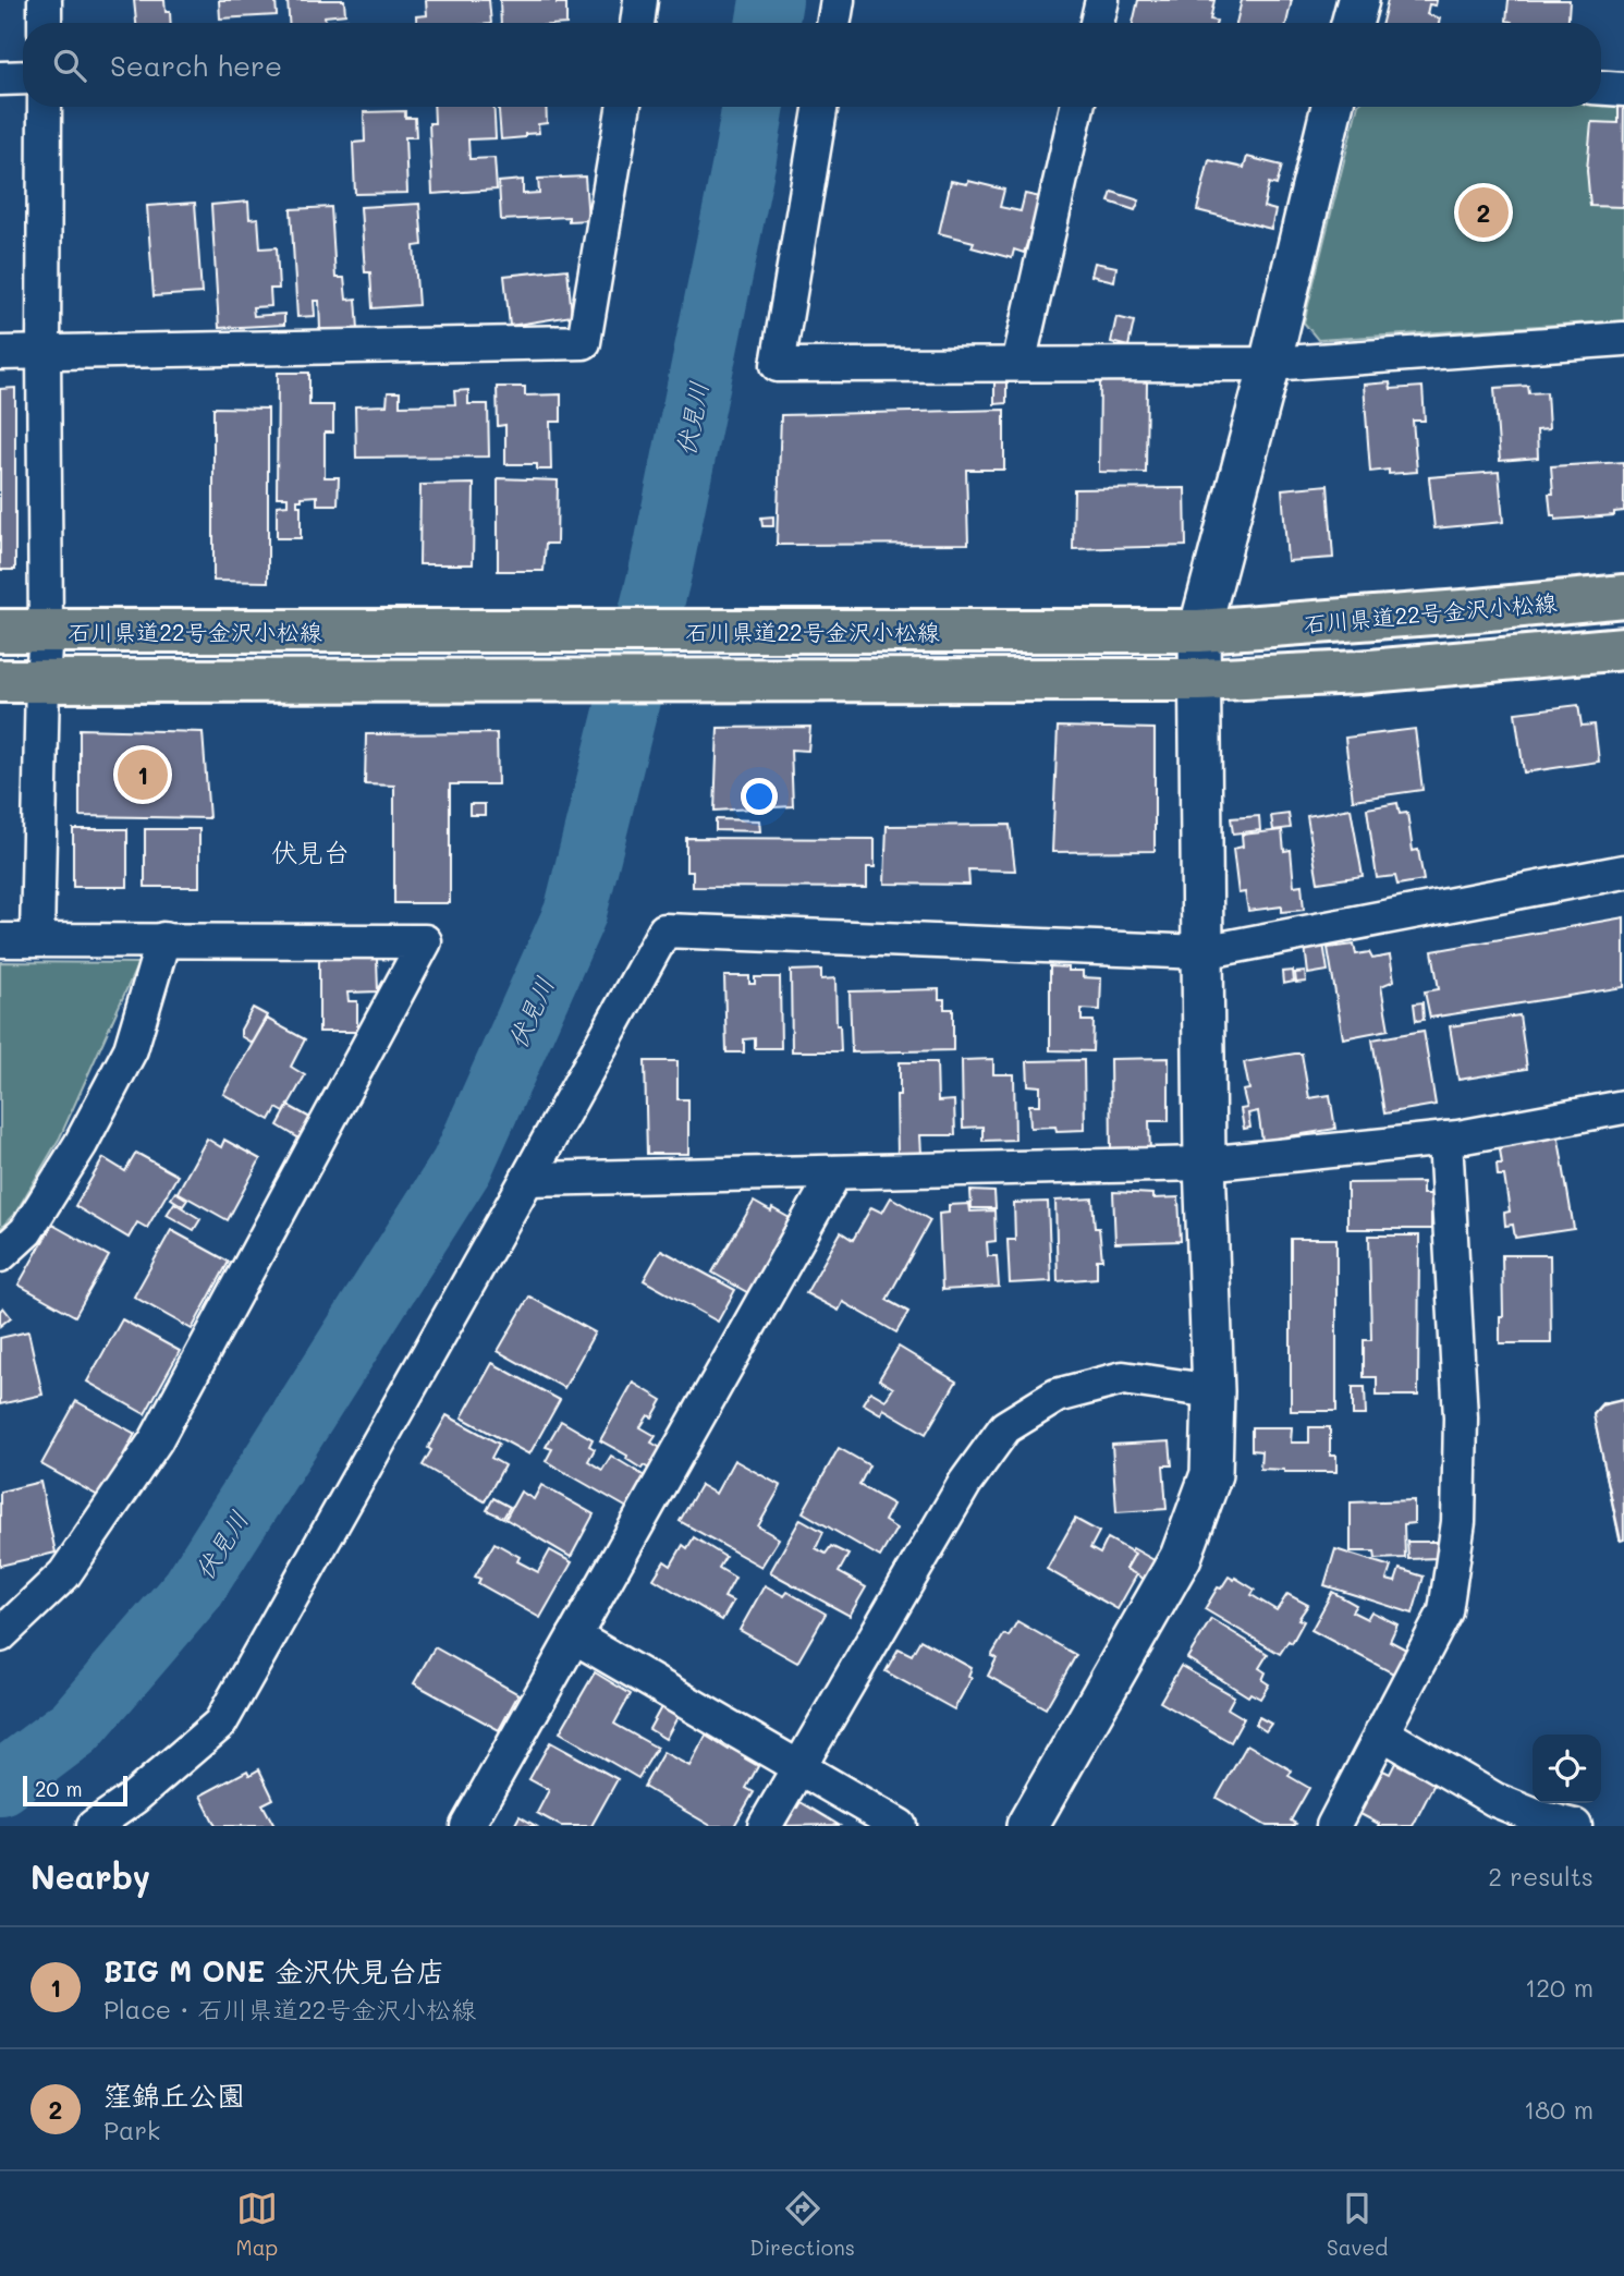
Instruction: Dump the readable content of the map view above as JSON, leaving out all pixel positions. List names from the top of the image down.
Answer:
{
  "streets": {
    "main road": ["石川県道22号金沢小松線"]
  },
  "districts": ["伏見台"],
  "water": ["伏見川"],
  "scale_bar": "20 m",
  "page": {
    "search": "Search here",
    "pins": ["2", "1"],
    "scale": "20 m",
    "heading": ["Nearby", "2 results"],
    "list": [
      {
        "mark": "1",
        "name": "BIG M ONE 金沢伏見台店",
        "note": "Place · 石川県道22号金沢小松線",
        "value": "120 m"
      },
      {
        "mark": "2",
        "name": "窪錦丘公園",
        "note": "Park",
        "value": "180 m"
      }
    ],
    "nav": ["Map", "Directions", "Saved"]
  }
}
